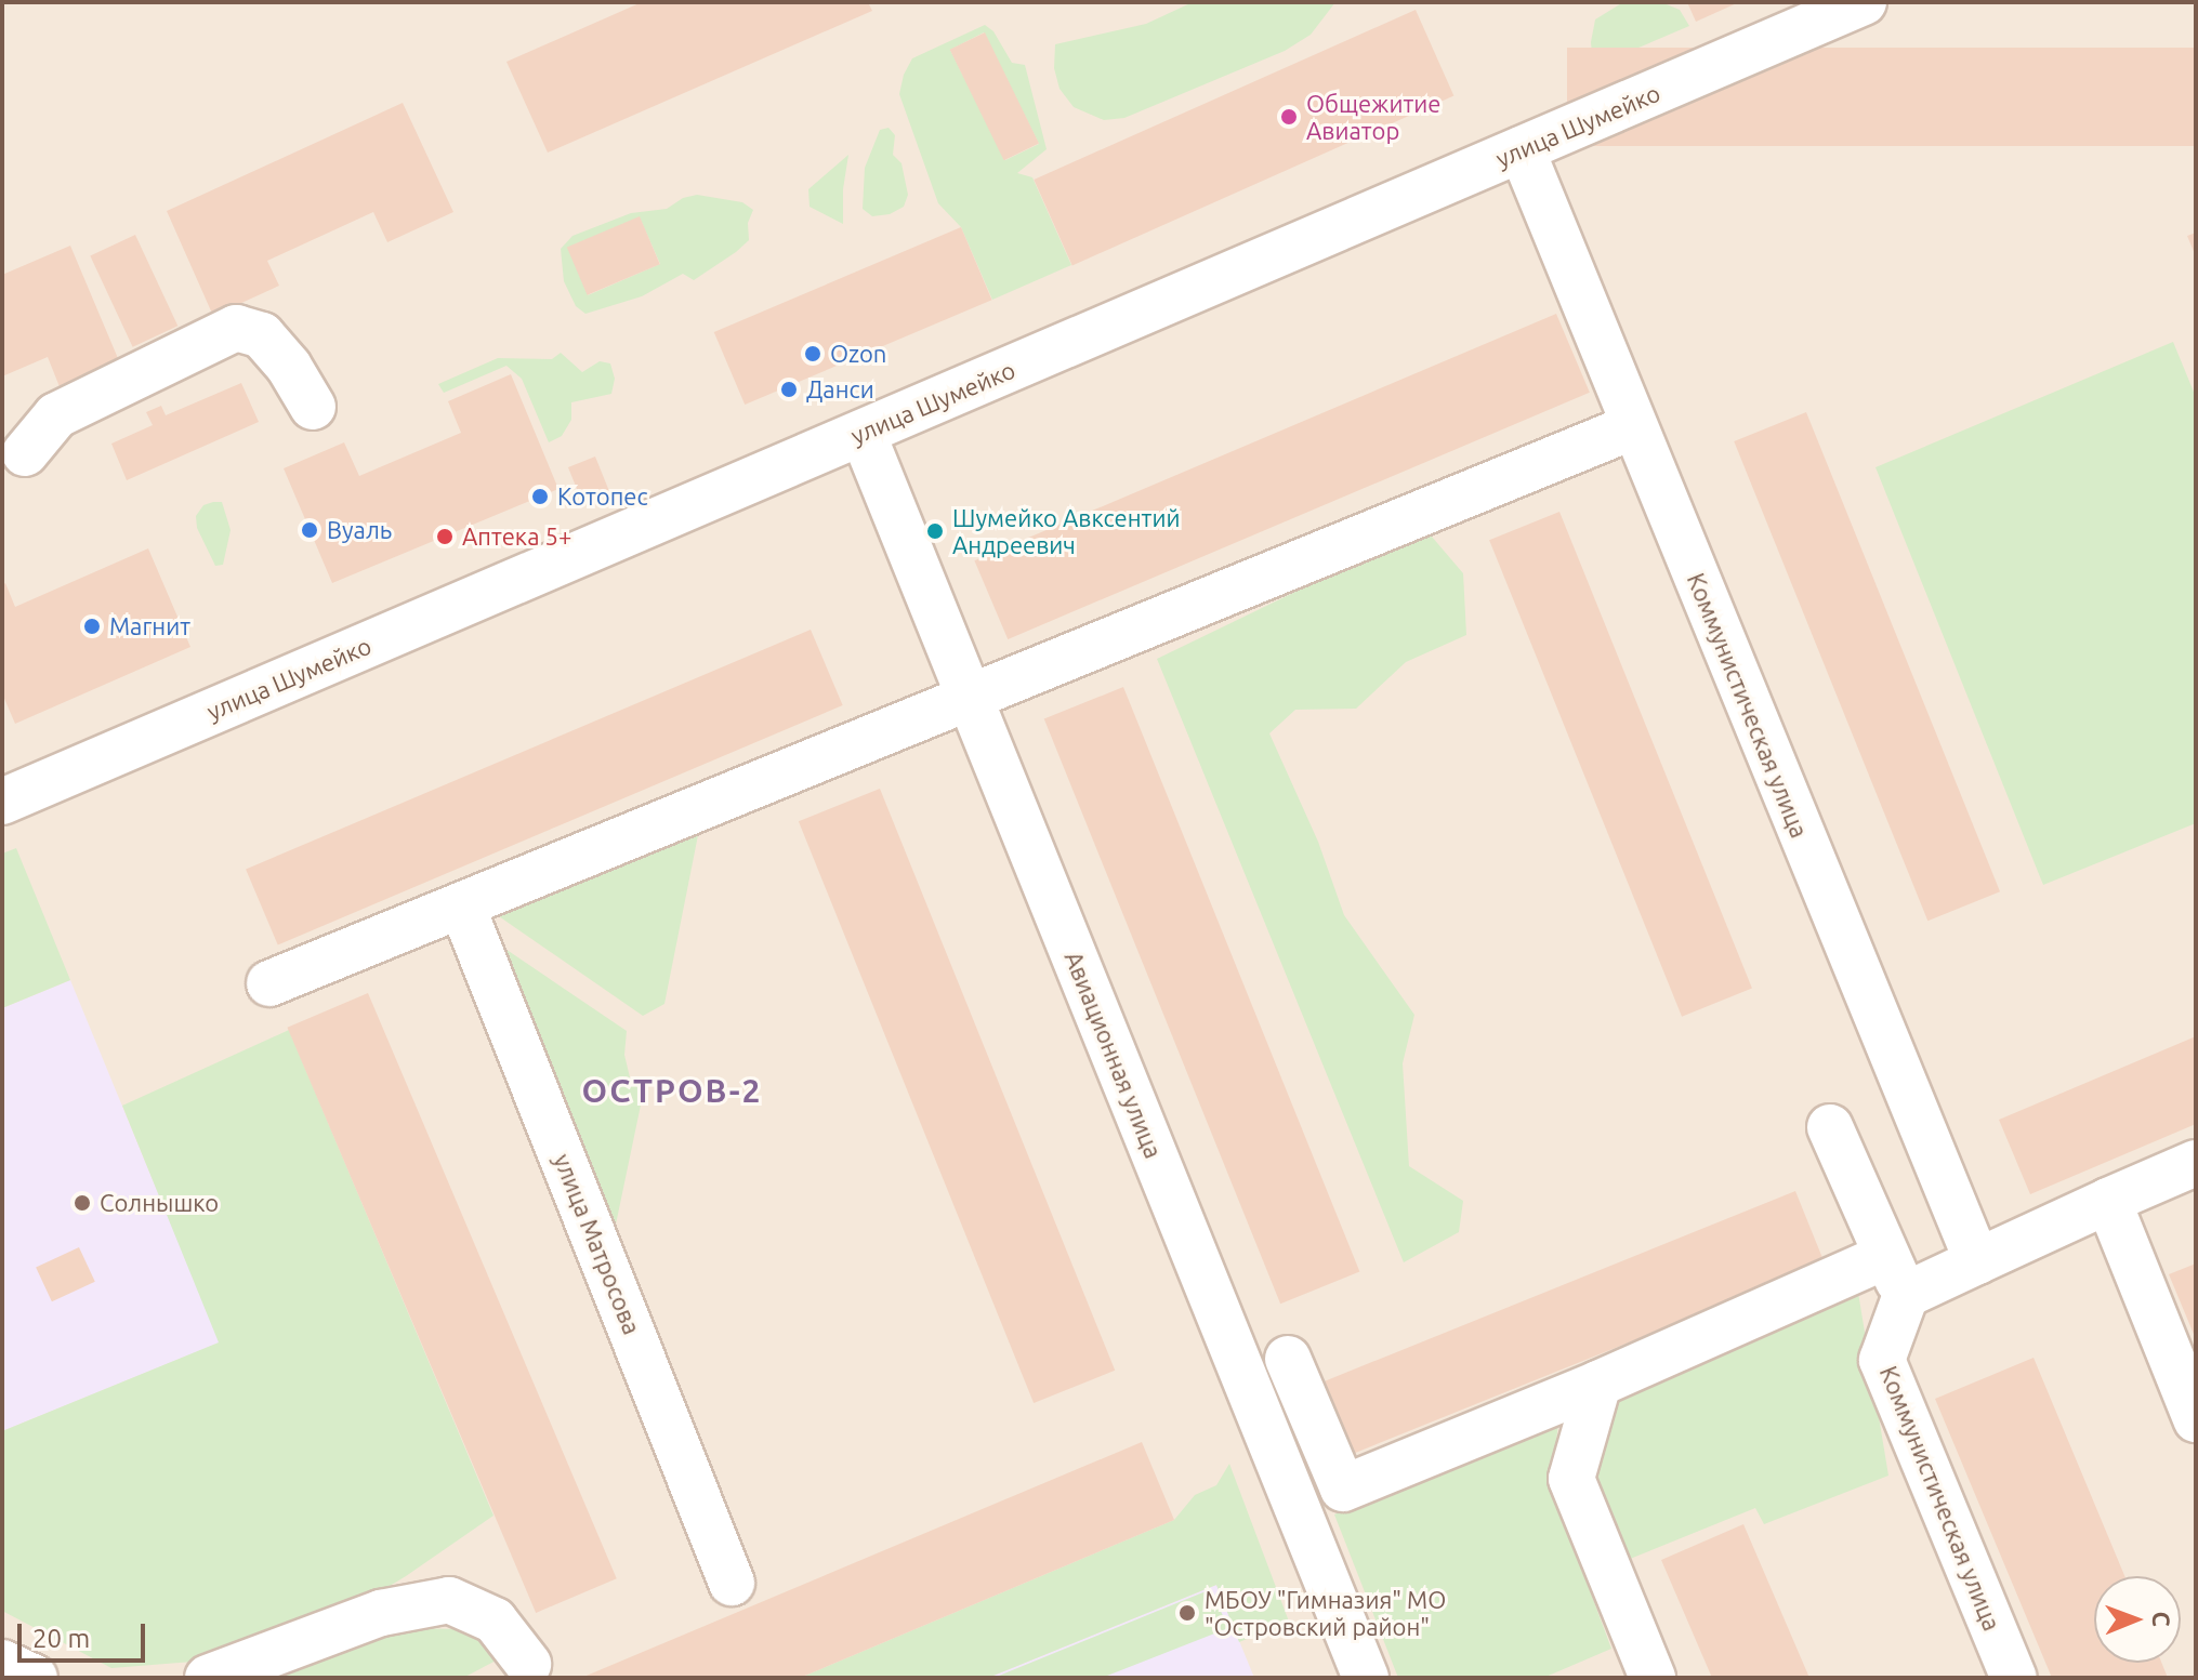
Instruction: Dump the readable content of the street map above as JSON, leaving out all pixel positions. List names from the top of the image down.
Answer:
{
  "streets": {
    "street": [
      "улица Шумейко",
      "Коммунистическая улица",
      "Авиационная улица",
      "улица Матросова"
    ]
  },
  "crossings": [
    ["улица Шумейко", "Коммунистическая улица"],
    ["улица Шумейко", "Авиационная улица"]
  ],
  "districts": ["ОСТРОВ-2"],
  "places": [
    "Общежитие Авиатор",
    "Ozon",
    "Данси",
    "Котопес",
    "Вуаль",
    "Шумейко Авксентий Андреевич",
    "Аптека 5+",
    "Магнит",
    "Солнышко",
    "МБОУ \"Гимназия\" МО \"Островский район\""
  ],
  "scale_bar": "20 m",
  "north": "right"
}
